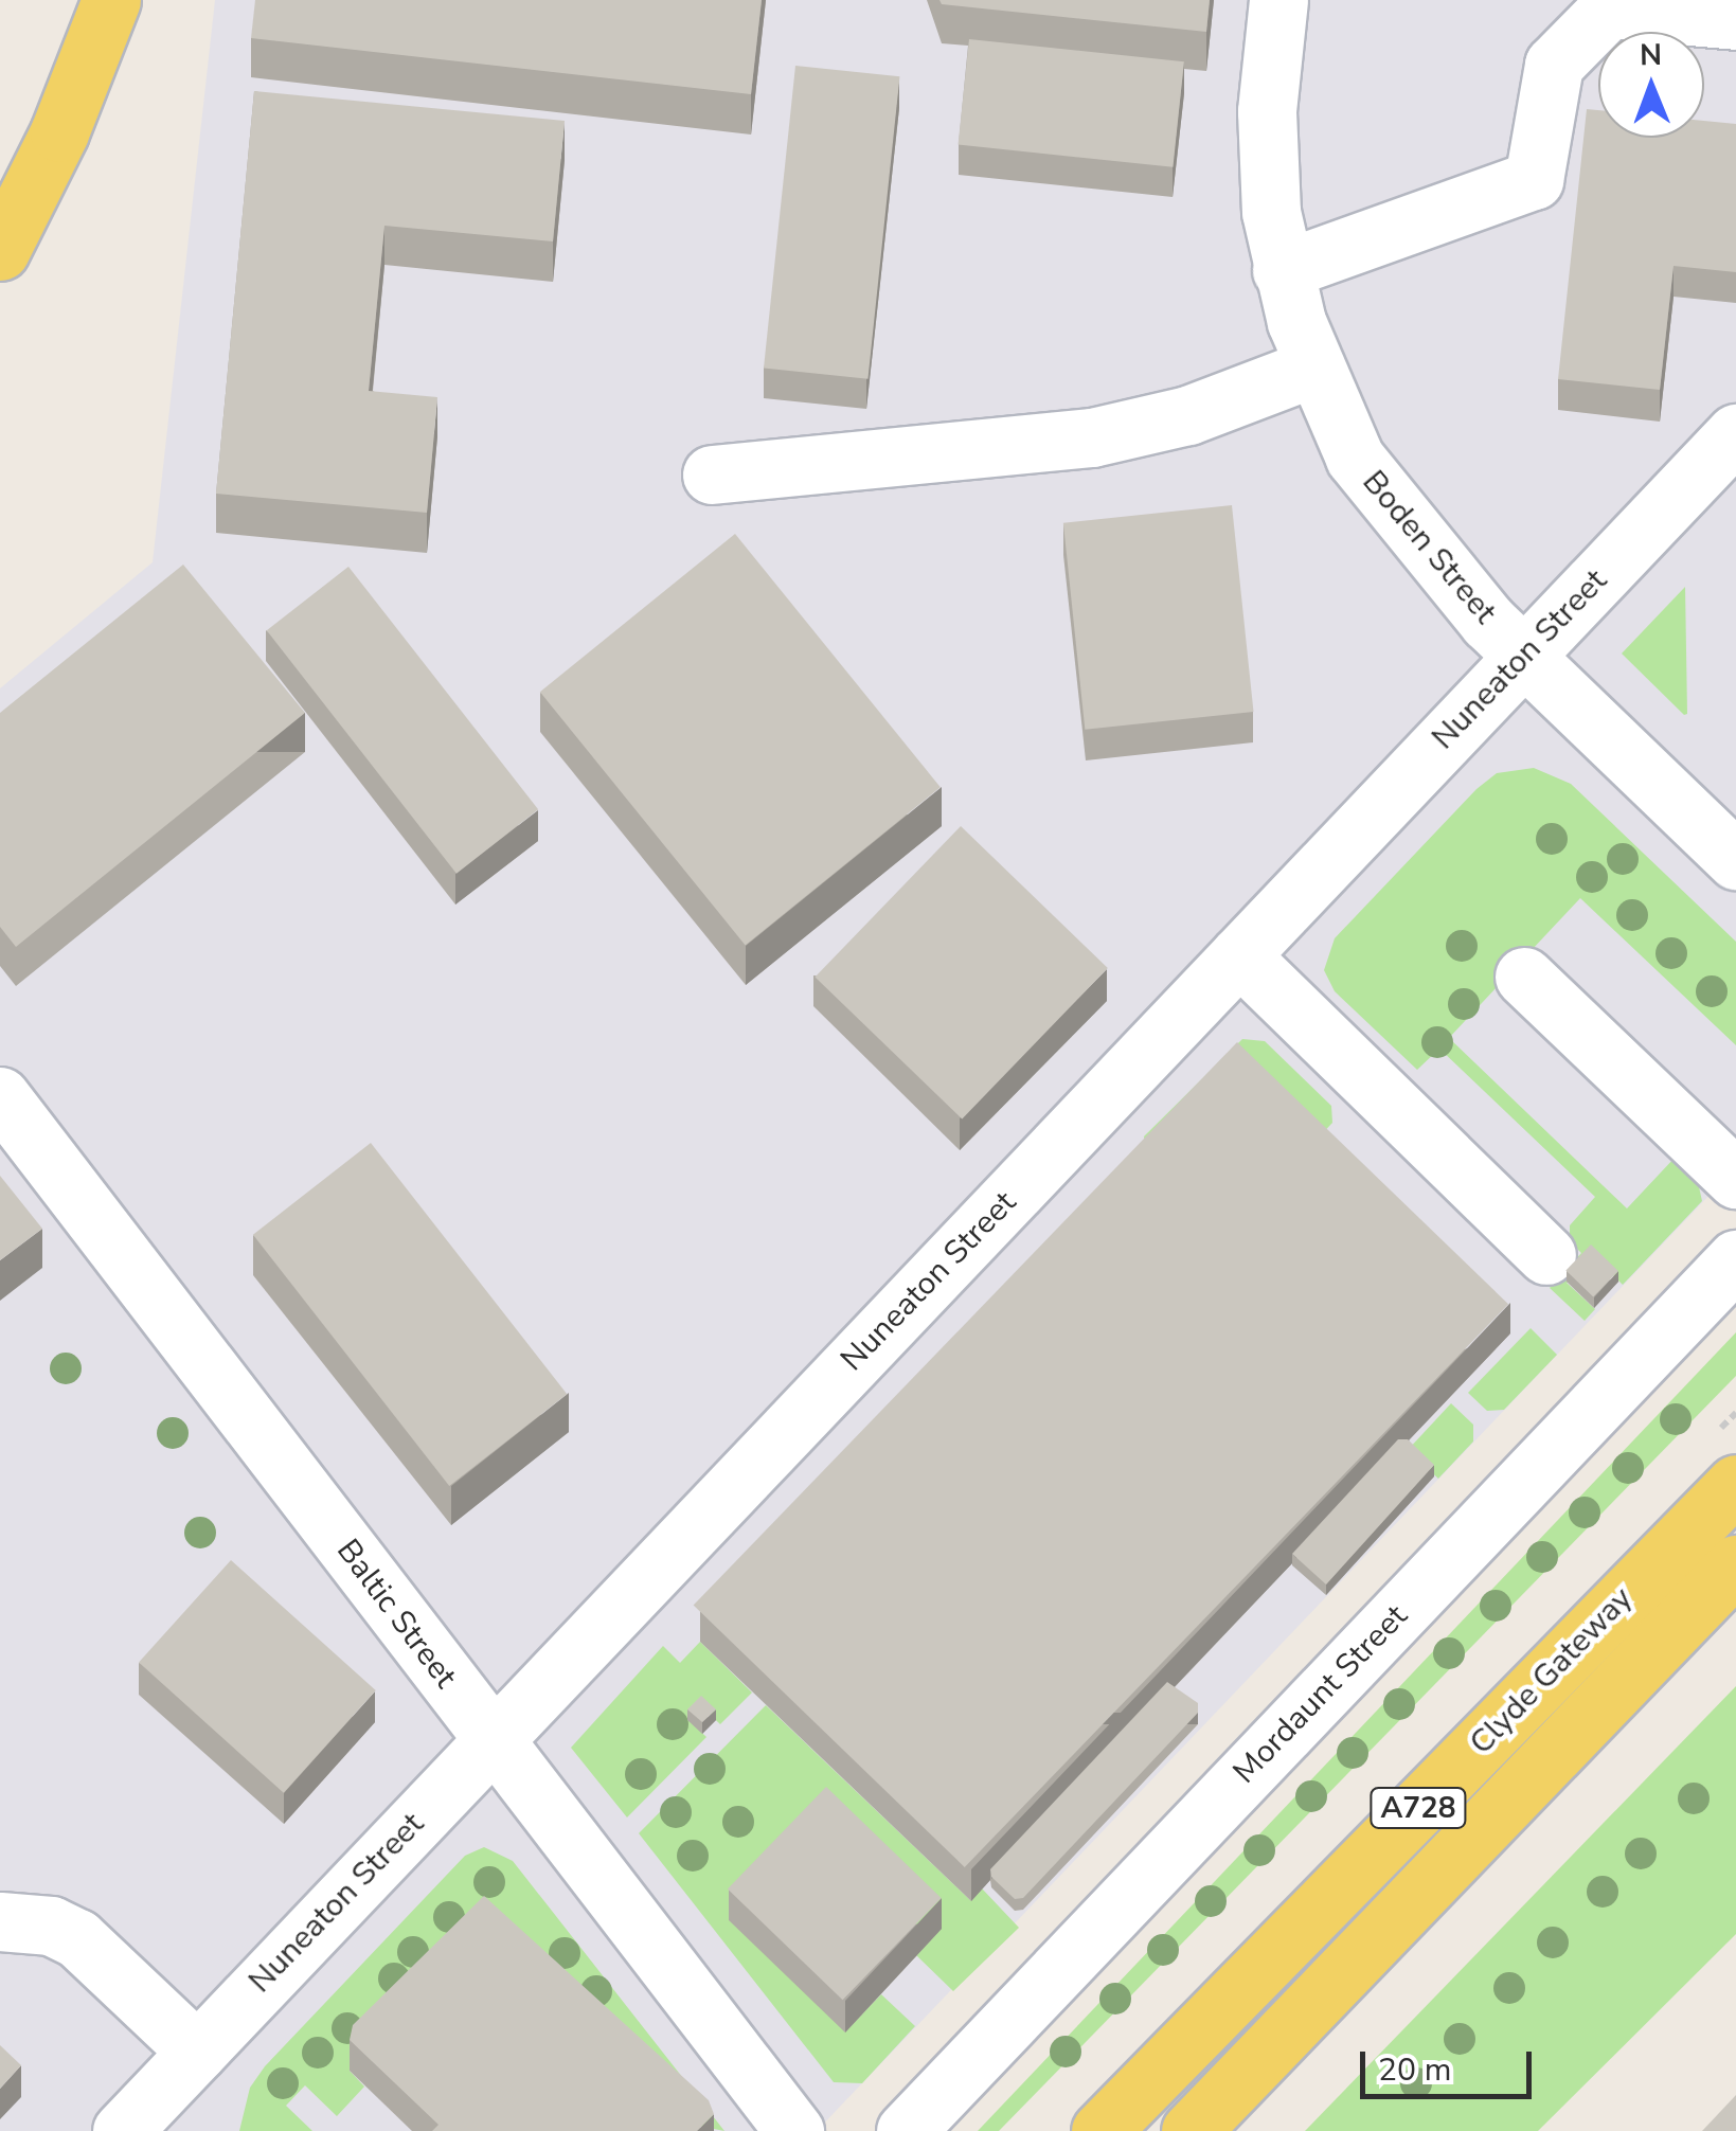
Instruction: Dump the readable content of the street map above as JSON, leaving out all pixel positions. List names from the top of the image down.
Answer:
{
  "streets": {
    "main road": ["Clyde Gateway", "A728"],
    "street": [
      "Boden Street",
      "Nuneaton Street",
      "Baltic Street",
      "Mordaunt Street"
    ]
  },
  "crossings": [
    ["Boden Street", "Nuneaton Street"],
    ["Nuneaton Street", "Baltic Street"]
  ],
  "scale_bar": "20 m",
  "north": "top"
}
